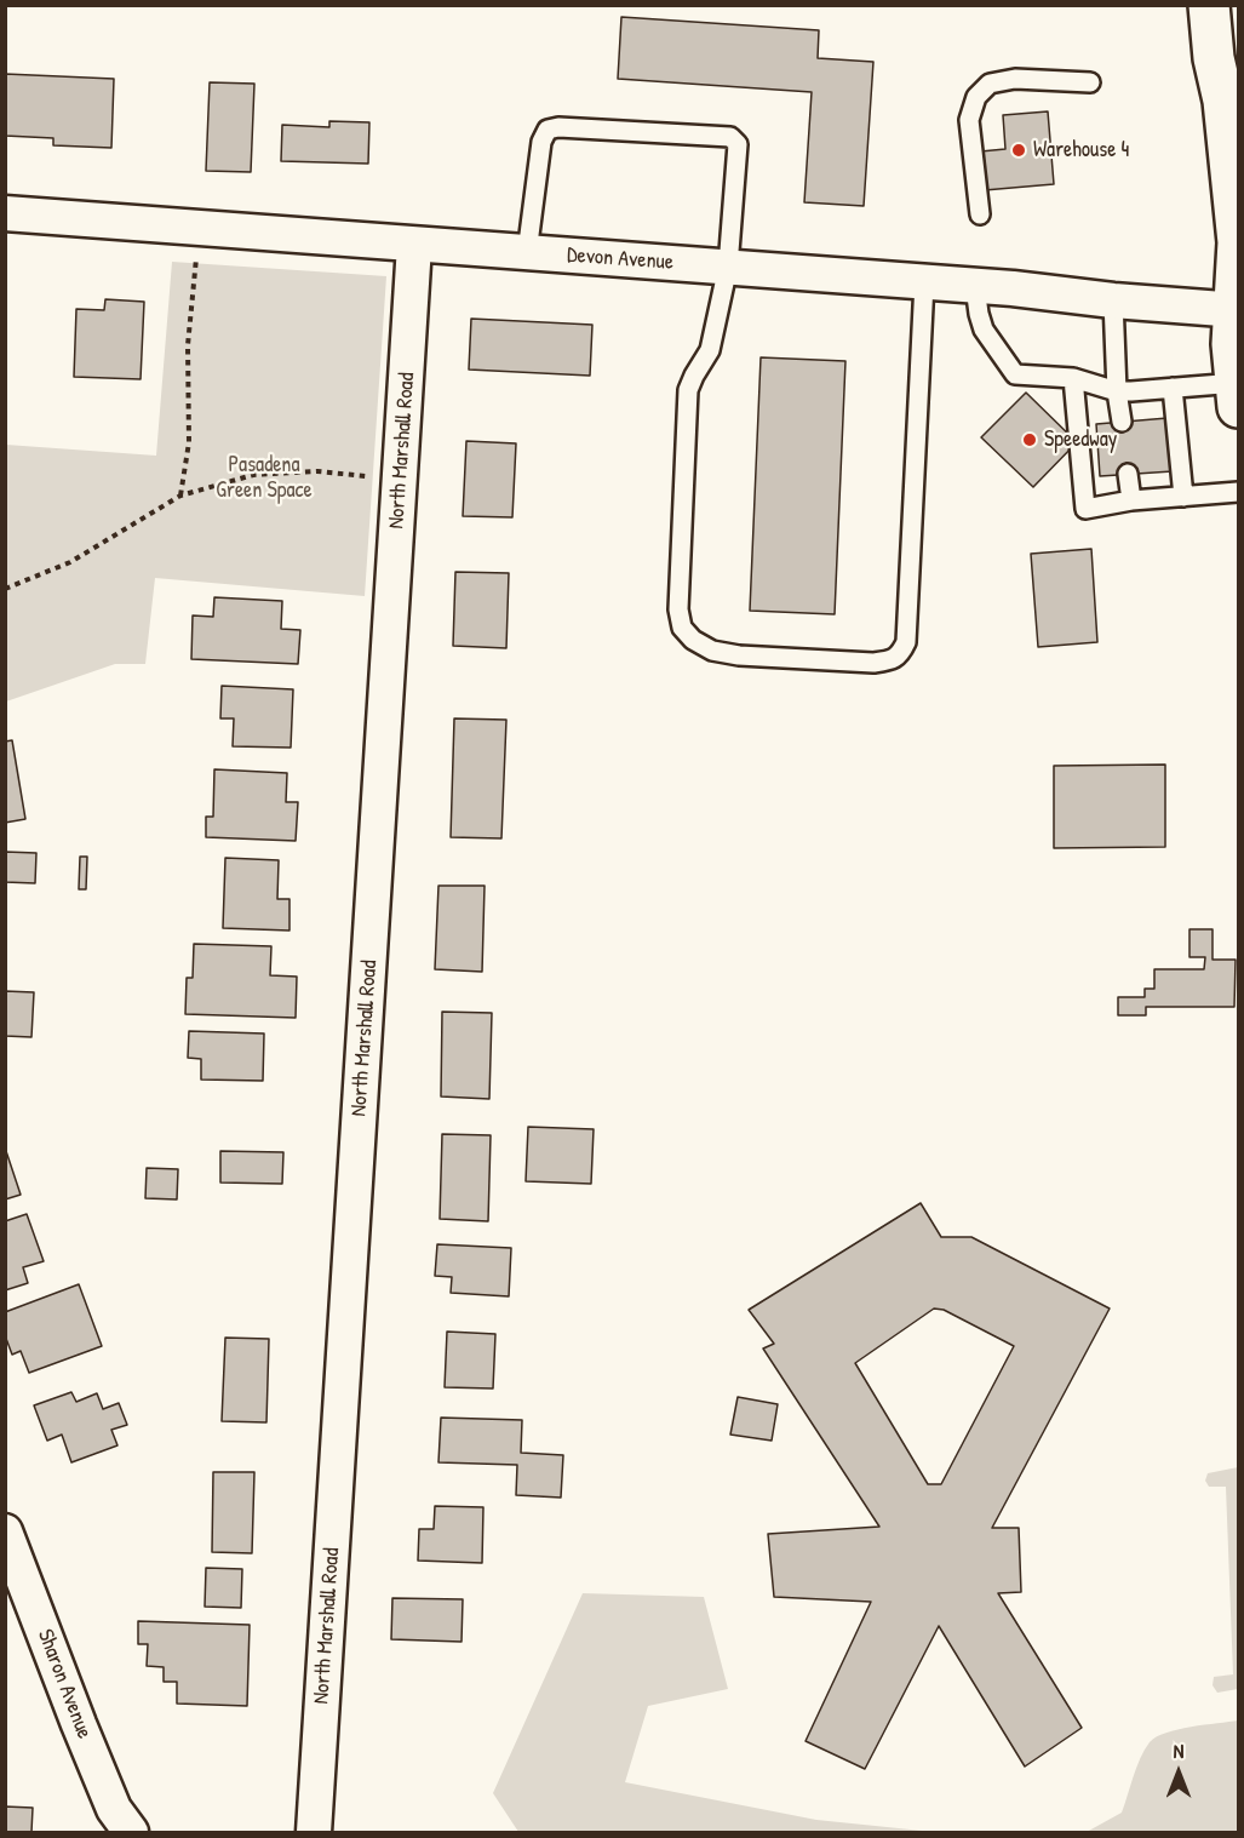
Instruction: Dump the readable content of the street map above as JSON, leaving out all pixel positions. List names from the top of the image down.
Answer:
{
  "streets": {
    "street": ["Devon Avenue", "North Marshall Road", "Sharon Avenue"]
  },
  "crossings": [
    ["Devon Avenue", "North Marshall Road"]
  ],
  "parks": ["Pasadena Green Space"],
  "places": ["Warehouse 4", "Speedway"],
  "north": "top"
}
